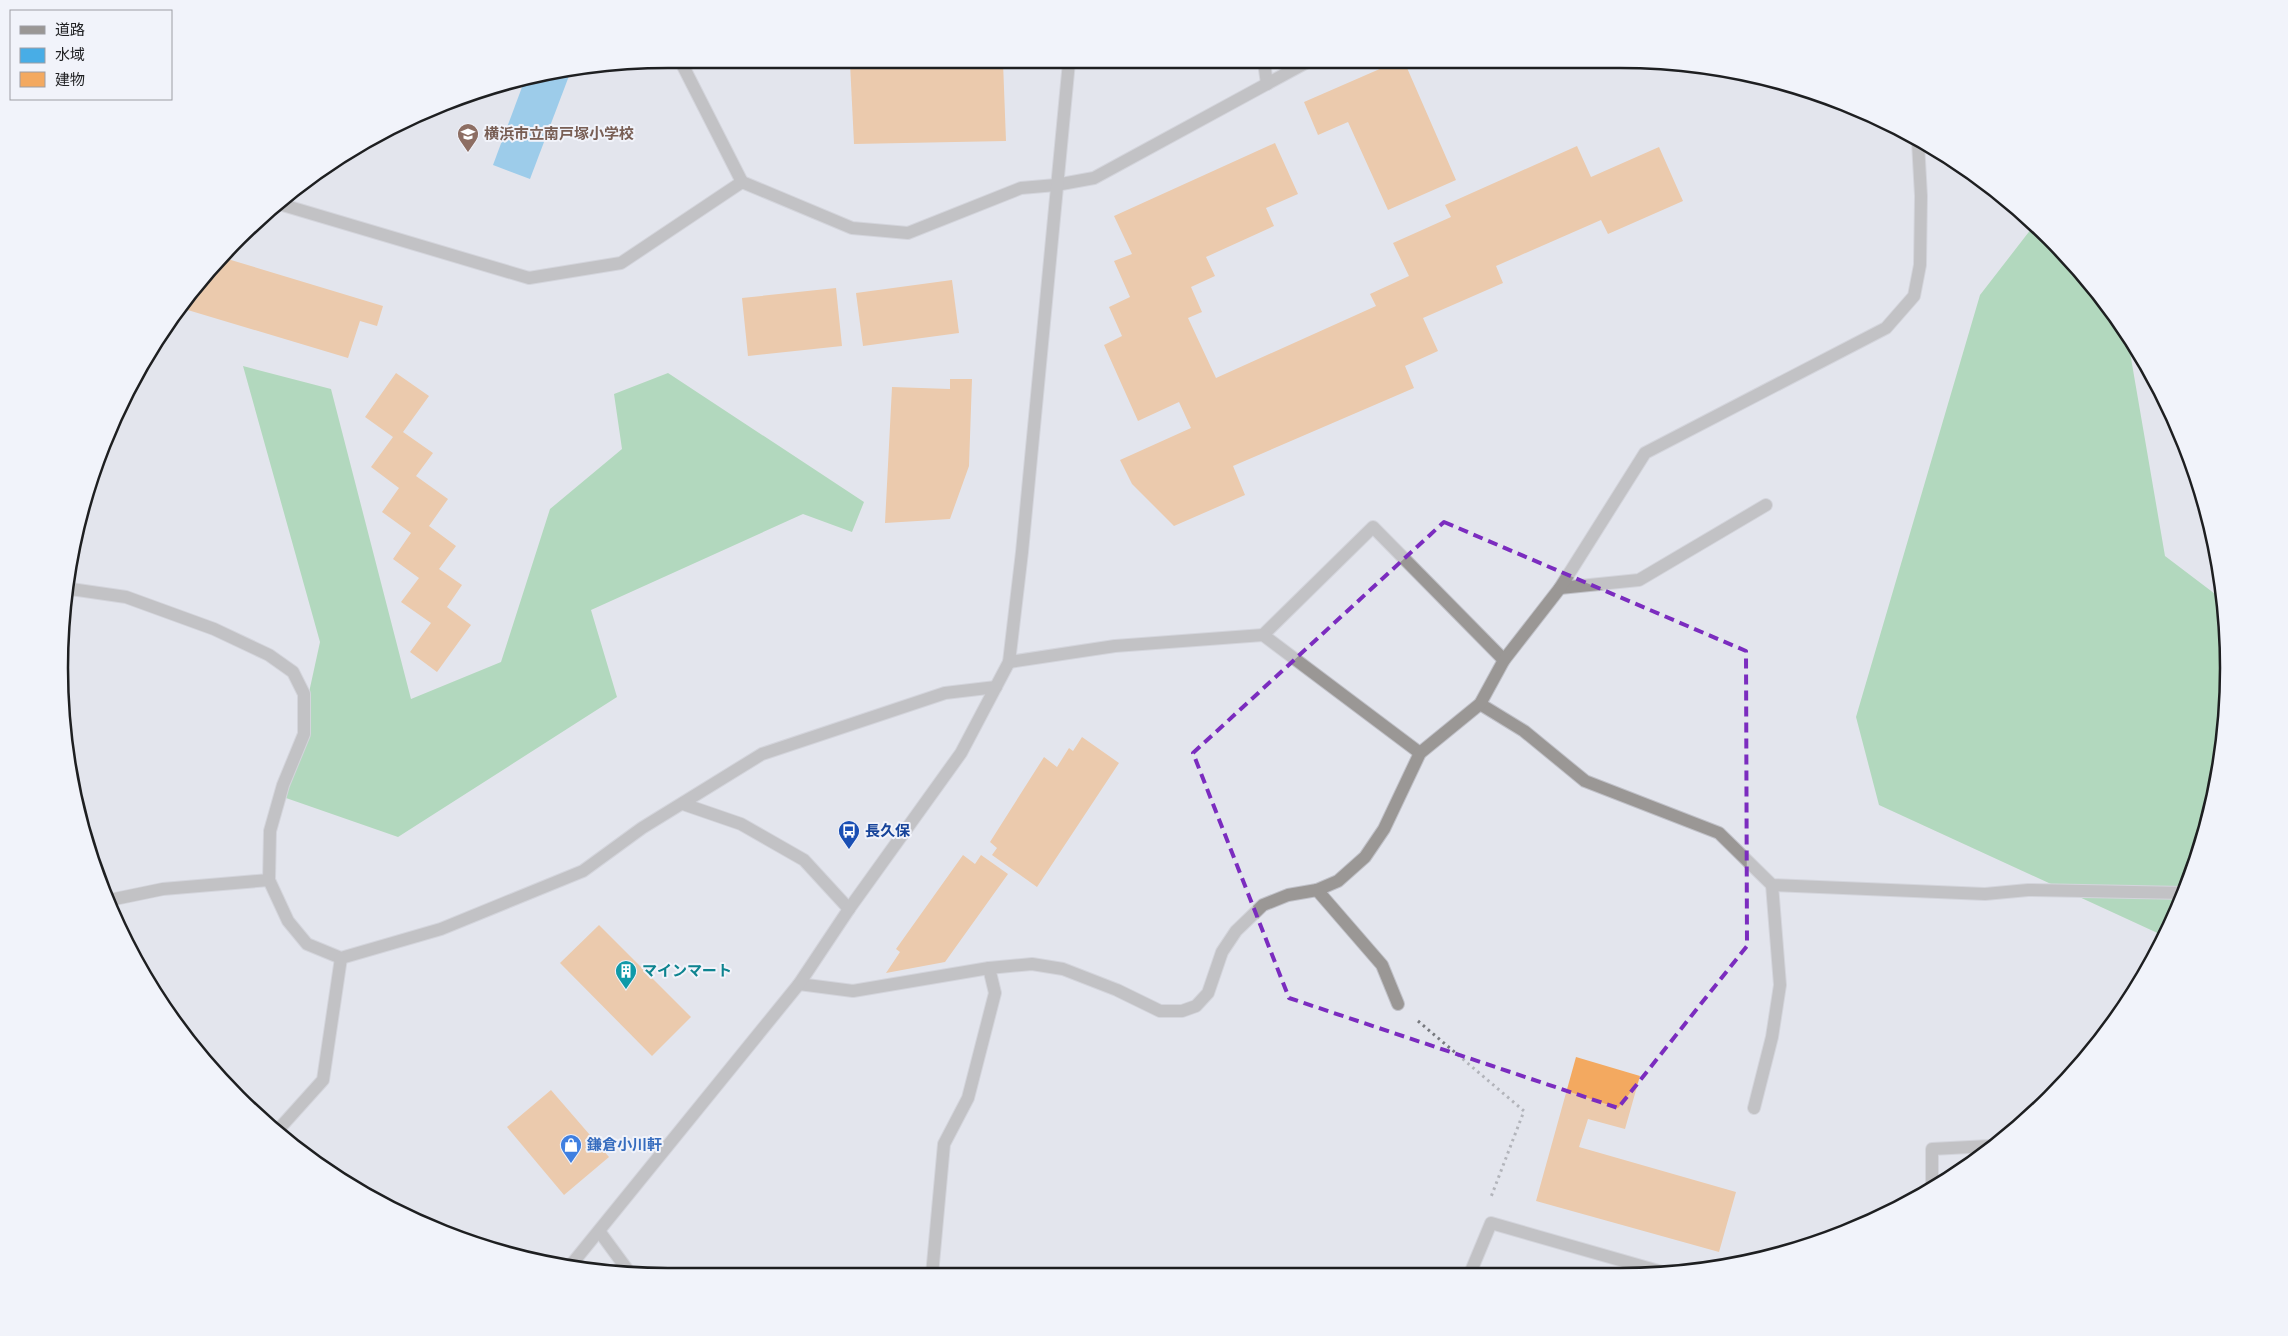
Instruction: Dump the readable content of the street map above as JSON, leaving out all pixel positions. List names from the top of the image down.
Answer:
{
  "places": {
    "school or university": ["横浜市立南戸塚小学校"],
    "bus stop": ["長久保"],
    "building": ["マインマート"],
    "shop": ["鎌倉小川軒"]
  },
  "legend": ["道路", "水域", "建物"]
}
